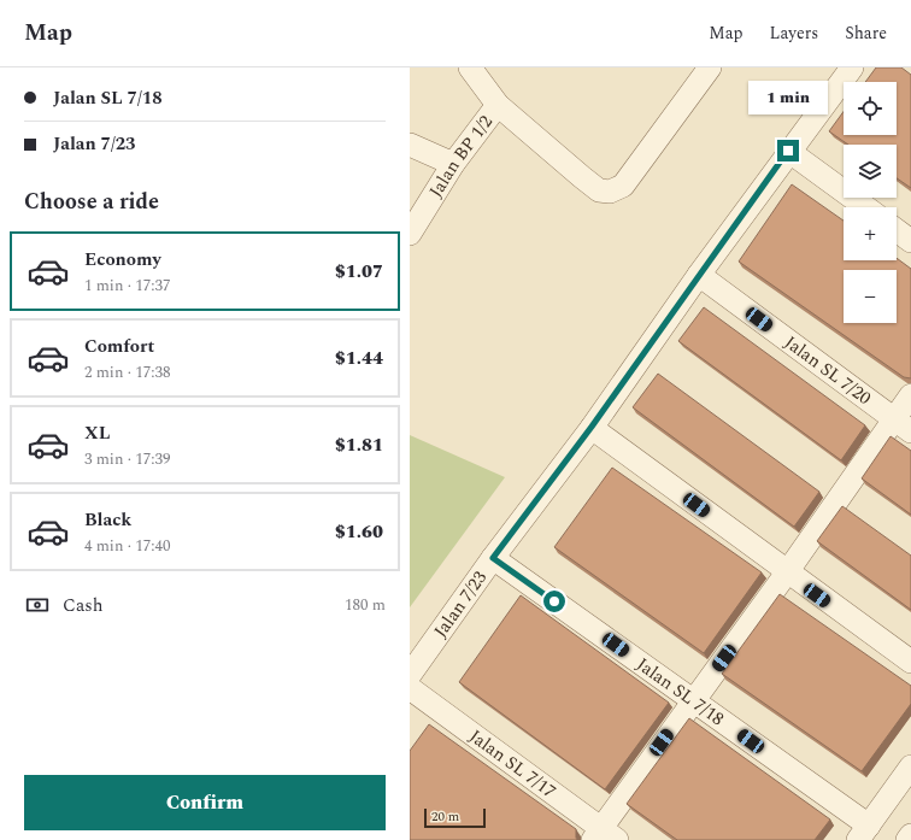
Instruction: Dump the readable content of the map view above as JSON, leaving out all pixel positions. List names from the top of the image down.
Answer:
{
  "streets": {
    "street": [
      "Jalan BP 1/2",
      "Jalan SL 7/20",
      "Jalan 7/23",
      "Jalan SL 7/18",
      "Jalan SL 7/17"
    ]
  },
  "crossings": [
    ["Jalan SL 7/20", "Jalan 7/23"],
    ["Jalan 7/23", "Jalan SL 7/18"]
  ],
  "scale_bar": "20 m",
  "page": {
    "header": "Map",
    "nav": ["Map", "Layers", "Share"],
    "banner": ["Jalan SL 7/18", "Jalan 7/23"],
    "bubble": "1 min",
    "map_buttons": ["+", "−"],
    "heading": "Choose a ride",
    "list": [
      {
        "name": "Economy",
        "note": "1 min · 17:37",
        "value": "$1.07"
      },
      {
        "name": "Comfort",
        "note": "2 min · 17:38",
        "value": "$1.44"
      },
      {
        "name": "XL",
        "note": "3 min · 17:39",
        "value": "$1.81"
      },
      {
        "name": "Black",
        "note": "4 min · 17:40",
        "value": "$1.60"
      }
    ],
    "pay": ["Cash", "180 m"],
    "buttons": "Confirm",
    "scale": "20 m"
  }
}
